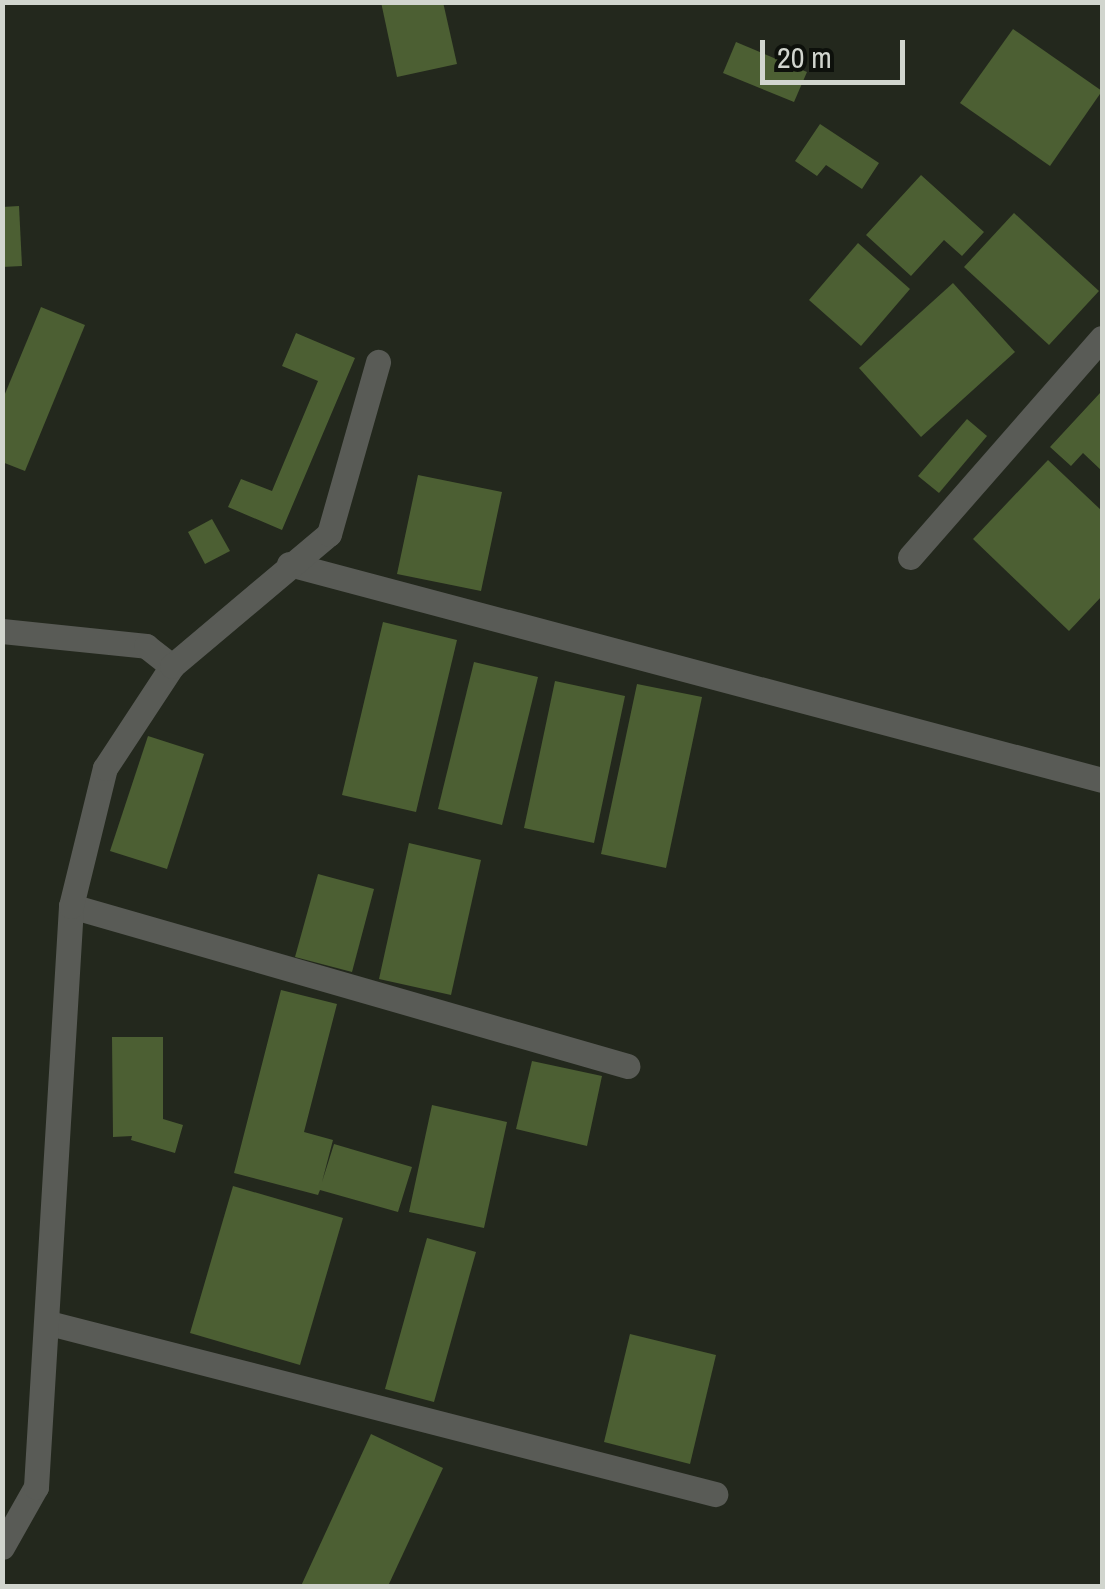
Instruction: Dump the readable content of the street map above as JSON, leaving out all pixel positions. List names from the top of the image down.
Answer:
{
  "scale_bar": "20 m"
}
